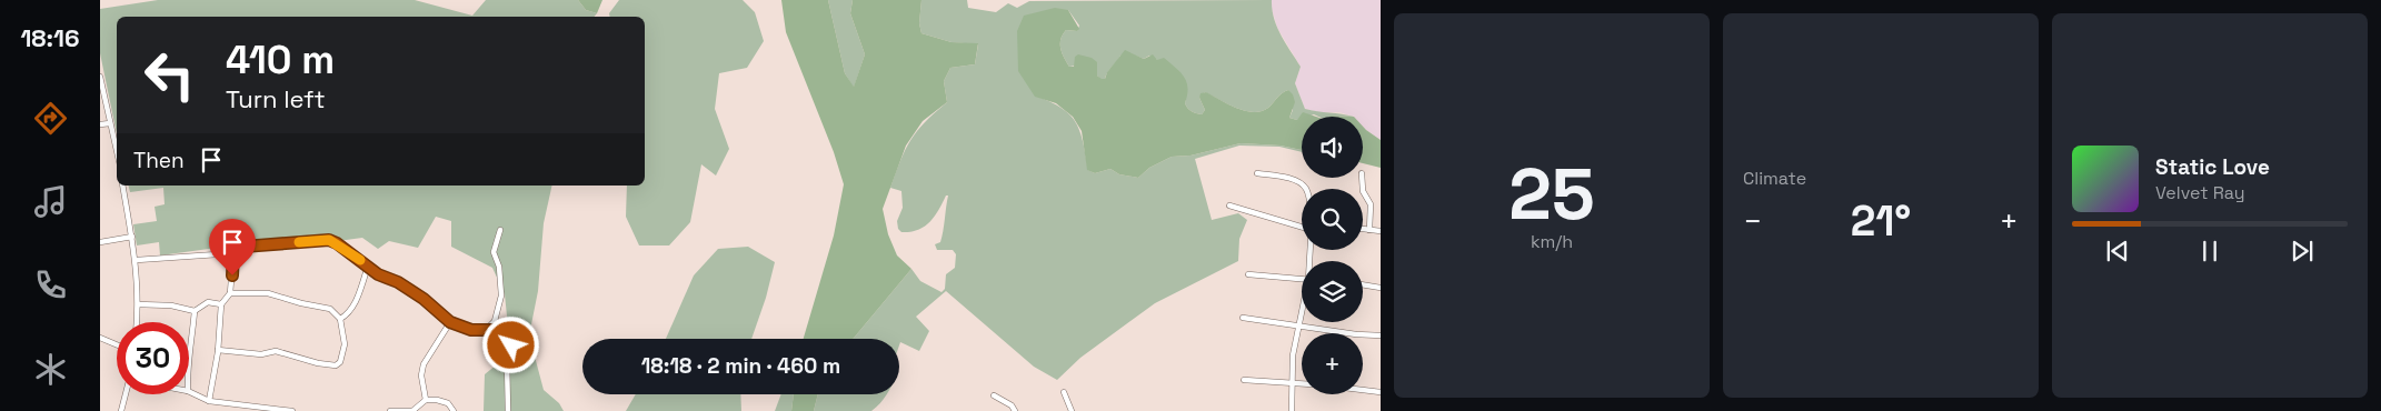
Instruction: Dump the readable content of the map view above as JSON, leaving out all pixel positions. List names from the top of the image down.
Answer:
{
  "page": {
    "tabs": "18:16",
    "tile": [
      ["25", "km/h"],
      "Climate"
    ],
    "turn": ["410 m", "Turn left"],
    "map_buttons": "+",
    "then": "Then",
    "song": ["Static Love", "Velvet Ray"],
    "heat": ["−", "21°", "+"],
    "limit": "30",
    "trip": "18:18 · 2 min · 460 m"
  }
}
